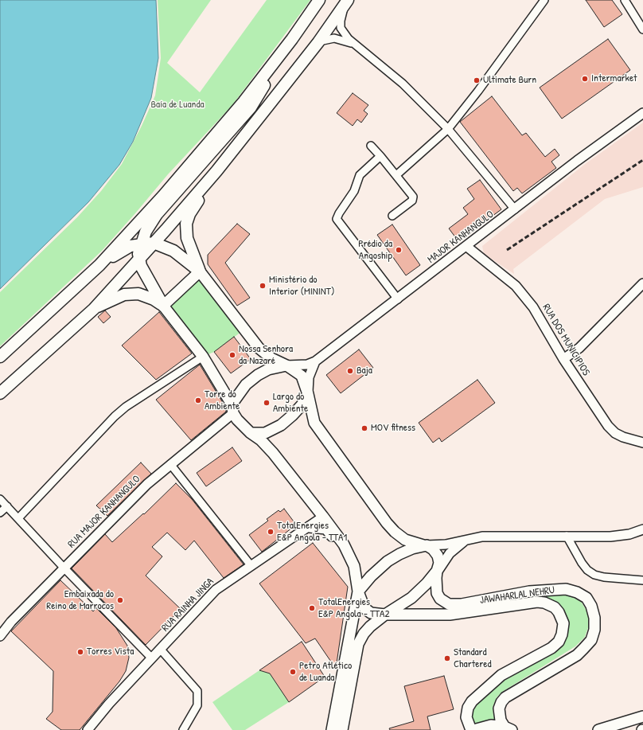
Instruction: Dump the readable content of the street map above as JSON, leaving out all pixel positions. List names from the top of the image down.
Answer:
{
  "streets": {
    "main road": ["JAWAHARLAL NEHRU"],
    "street": [
      "MAJOR KANHANGULO",
      "RUA DOS MUNICIPIOS",
      "RUA MAJOR KANHANGULO",
      "RUA RAINHA JINGA"
    ]
  },
  "crossings": [
    ["MAJOR KANHANGULO", "RUA DOS MUNICIPIOS"],
    ["MAJOR KANHANGULO", "RUA MAJOR KANHANGULO"]
  ],
  "parks": ["Baía de Luanda"],
  "places": [
    "Intermarket",
    "Ultimate Burn",
    "Prédio da Angoship",
    "Ministério do Interior (MININT)",
    "Nossa Senhora da Nazaré",
    "Baja",
    "Torre do Ambiente",
    "Largo do Ambiente",
    "MOV fitness",
    "TotalEnergies E&P Angola - TTA1",
    "Embaixada do Reino de Marrocos",
    "TotalEnergies E&P Angola - TTA2",
    "Torres Vista",
    "Standard Chartered",
    "Petro Atlético de Luanda"
  ]
}
